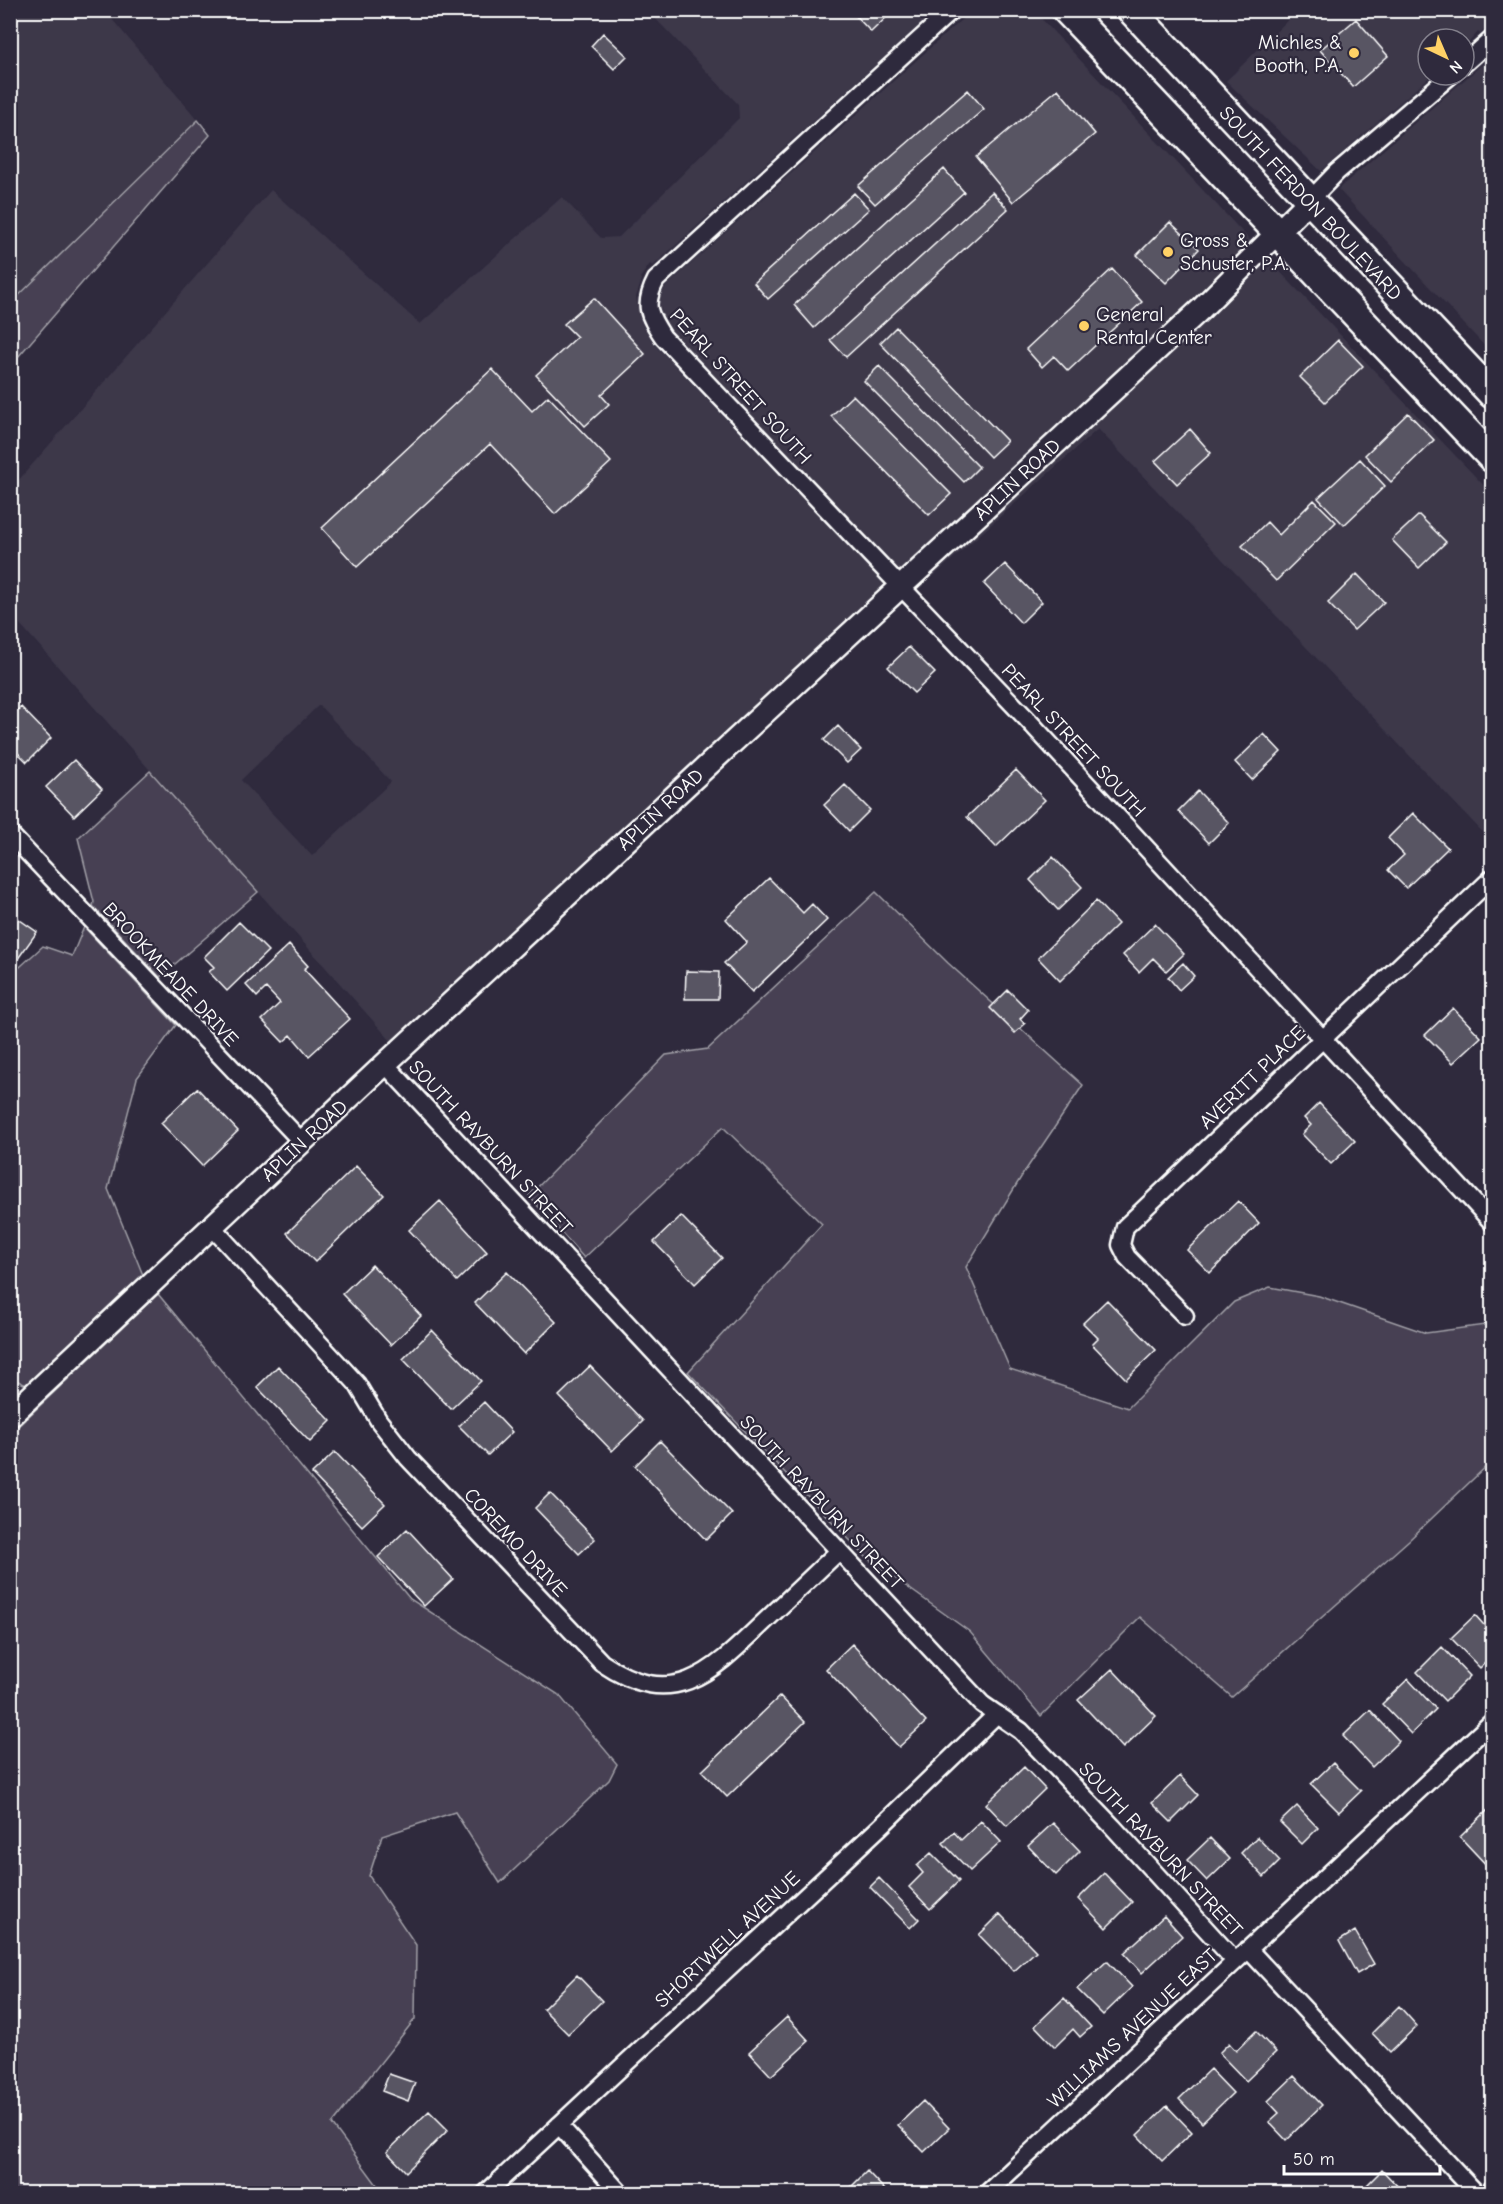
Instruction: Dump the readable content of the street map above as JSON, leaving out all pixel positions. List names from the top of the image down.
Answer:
{
  "streets": {
    "main road": ["SOUTH FERDON BOULEVARD"],
    "street": [
      "PEARL STREET SOUTH",
      "APLIN ROAD",
      "BROOKMEADE DRIVE",
      "AVERITT PLACE",
      "SOUTH RAYBURN STREET",
      "COREMO DRIVE",
      "SHORTWELL AVENUE",
      "WILLIAMS AVENUE EAST"
    ]
  },
  "crossings": [
    ["SOUTH FERDON BOULEVARD", "APLIN ROAD"],
    ["PEARL STREET SOUTH", "APLIN ROAD"],
    ["PEARL STREET SOUTH", "AVERITT PLACE"],
    ["APLIN ROAD", "BROOKMEADE DRIVE"],
    ["APLIN ROAD", "SOUTH RAYBURN STREET"],
    ["APLIN ROAD", "COREMO DRIVE"],
    ["SOUTH RAYBURN STREET", "COREMO DRIVE"],
    ["SOUTH RAYBURN STREET", "SHORTWELL AVENUE"],
    ["SOUTH RAYBURN STREET", "WILLIAMS AVENUE EAST"]
  ],
  "places": ["Michles & Booth, P.A.", "Gross & Schuster, P.A.", "General Rental Center"],
  "scale_bar": "50 m",
  "north": "bottom right"
}
